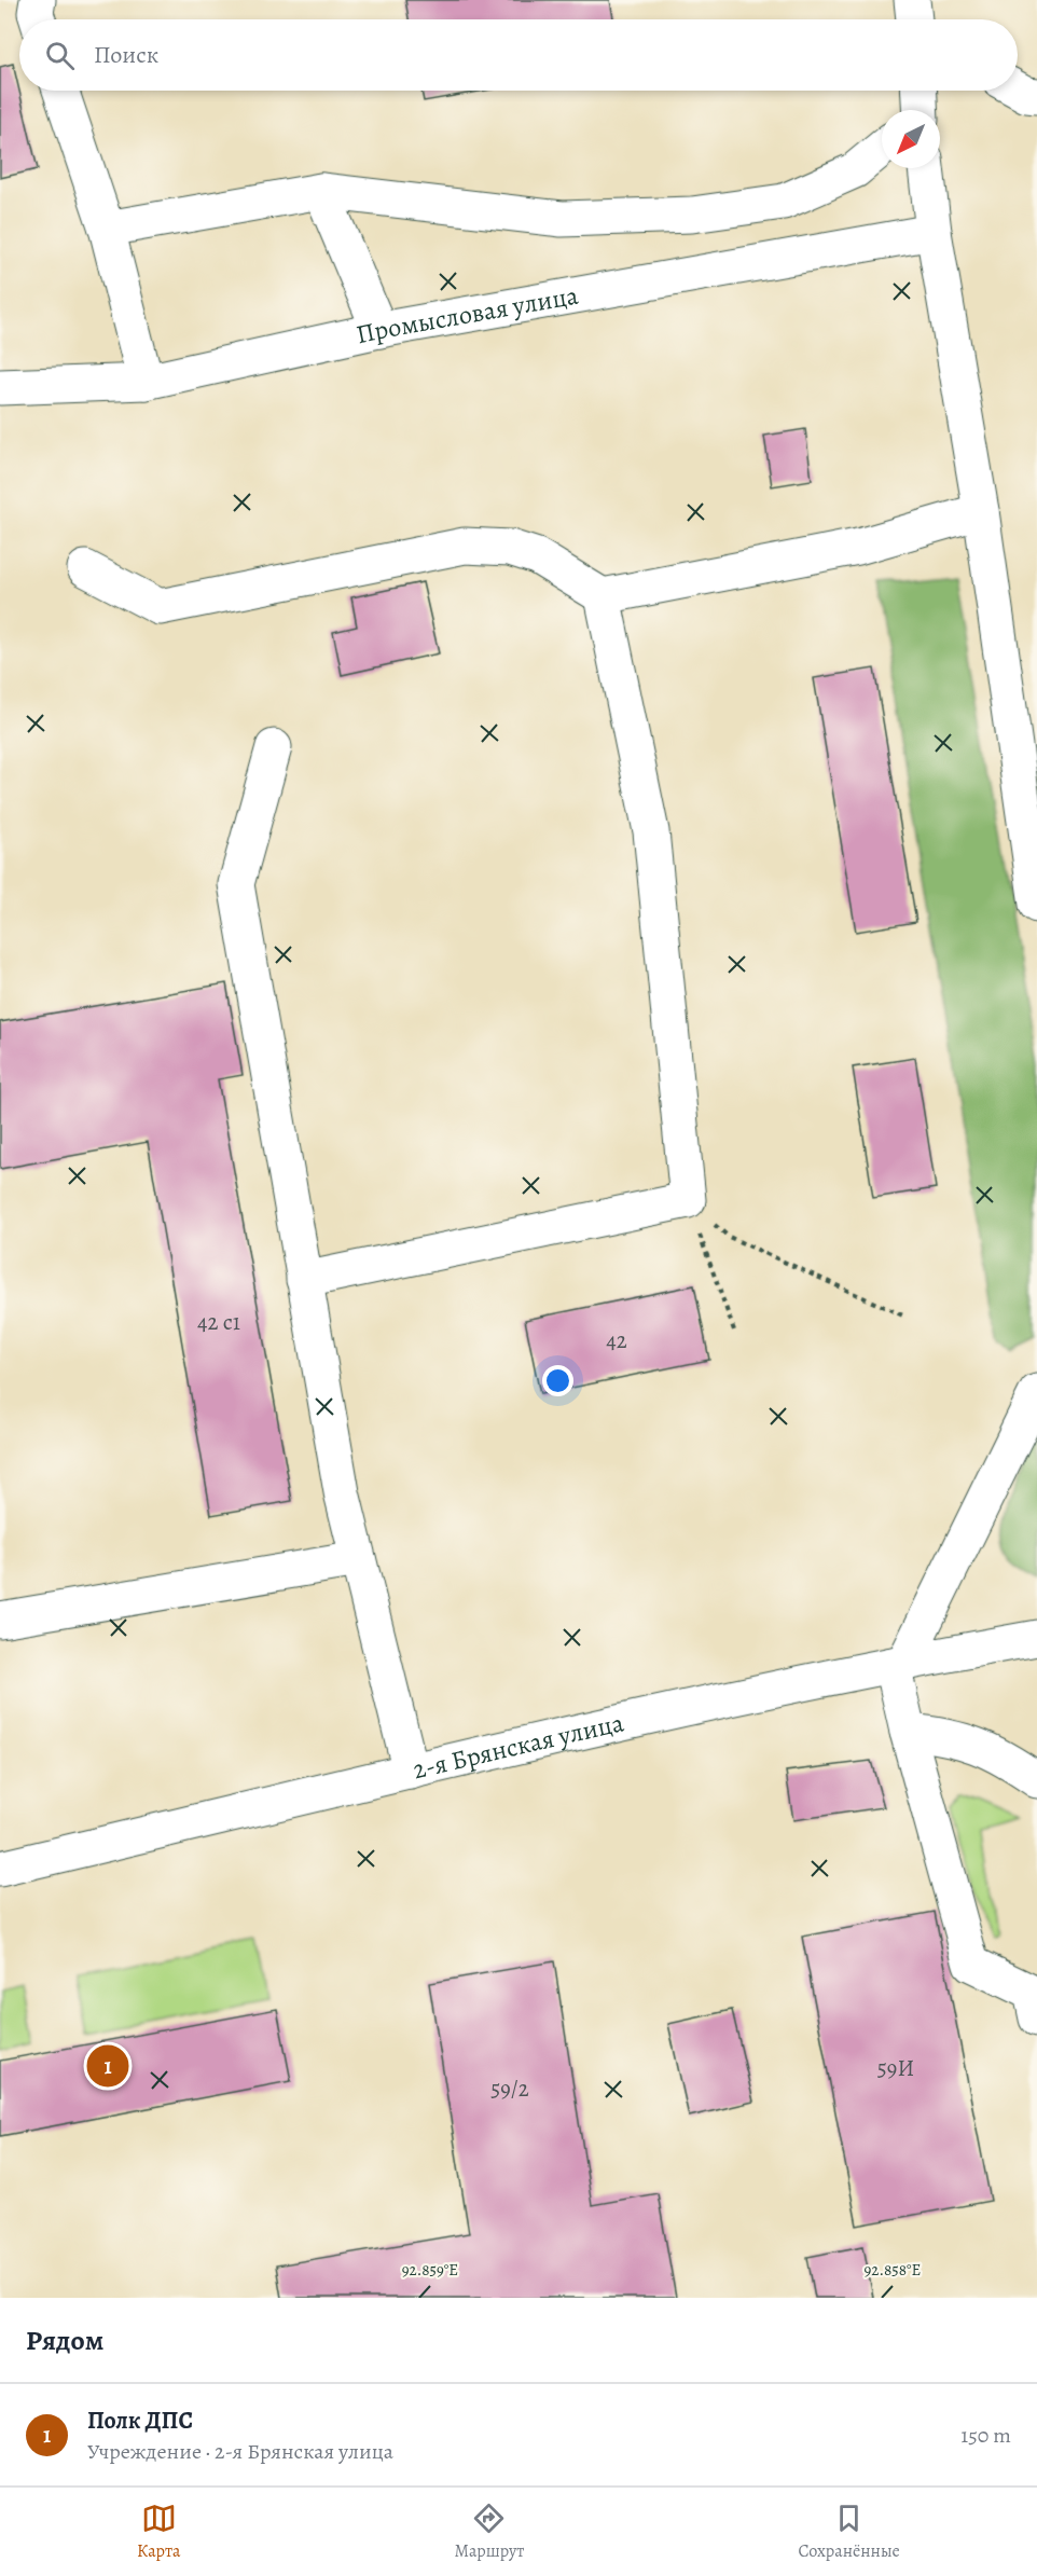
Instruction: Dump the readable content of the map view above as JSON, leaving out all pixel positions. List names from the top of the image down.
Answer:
{
  "streets": {
    "street": ["Промысловая улица", "2-я Брянская улица"]
  },
  "house_numbers": [
    "42 с1",
    "42",
    "59И",
    "59/2"
  ],
  "north": "bottom left",
  "page": {
    "search": "Поиск",
    "pins": "1",
    "heading": "Рядом",
    "list": [
      {
        "mark": "1",
        "name": "Полк ДПС",
        "note": "Учреждение · 2-я Брянская улица",
        "value": "150 m"
      }
    ],
    "nav": ["Карта", "Маршрут", "Сохранённые"]
  },
  "coordinates": ["92.859°E", "92.858°E"]
}
